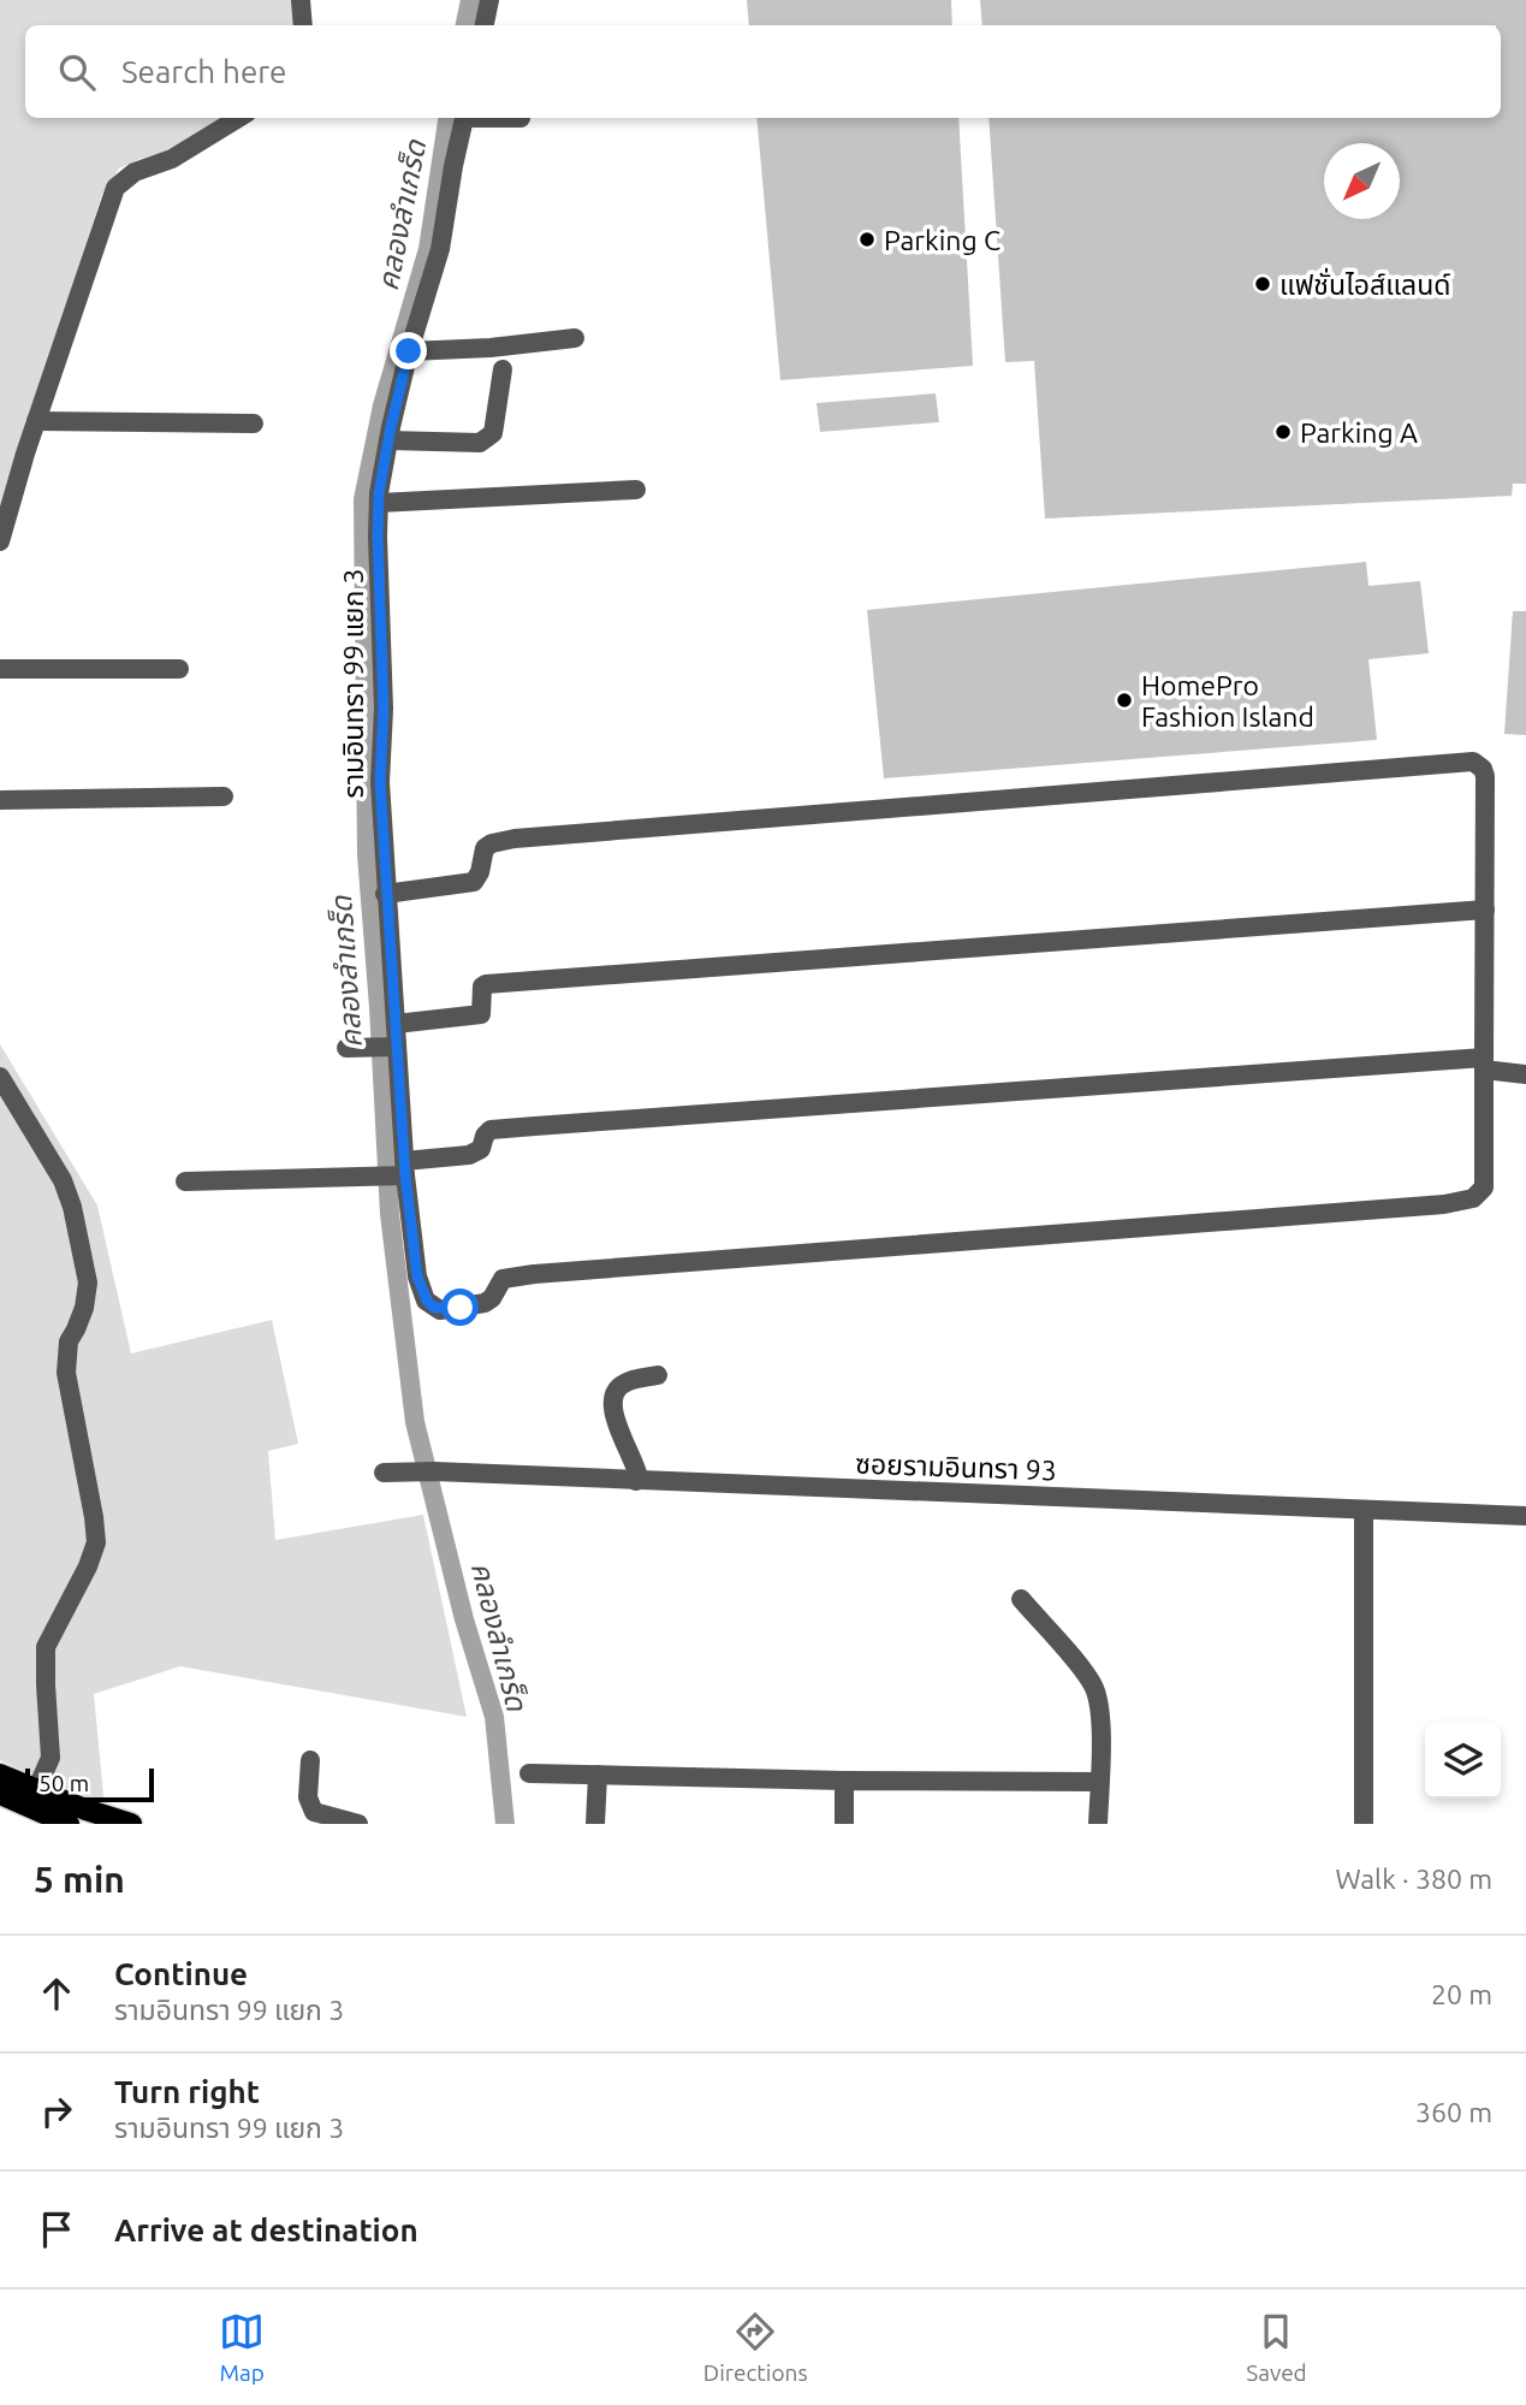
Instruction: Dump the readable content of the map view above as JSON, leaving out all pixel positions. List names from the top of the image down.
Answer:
{
  "streets": {
    "street": ["รามอินทรา 99 แยก 3", "ซอยรามอินทรา 93"]
  },
  "water": ["คลองลำเกร็ด"],
  "places": [
    "Parking C",
    "แฟชั่นไอส์แลนด์",
    "Parking A",
    "HomePro Fashion Island"
  ],
  "scale_bar": "50 m",
  "north": "bottom left",
  "page": {
    "search": "Search here",
    "scale": "50 m",
    "heading": ["5 min", "Walk · 380 m"],
    "list": [
      ["Continue", "รามอินทรา 99 แยก 3", "20 m"],
      ["Turn right", "รามอินทรา 99 แยก 3", "360 m"],
      "Arrive at destination"
    ],
    "nav": ["Map", "Directions", "Saved"]
  }
}
